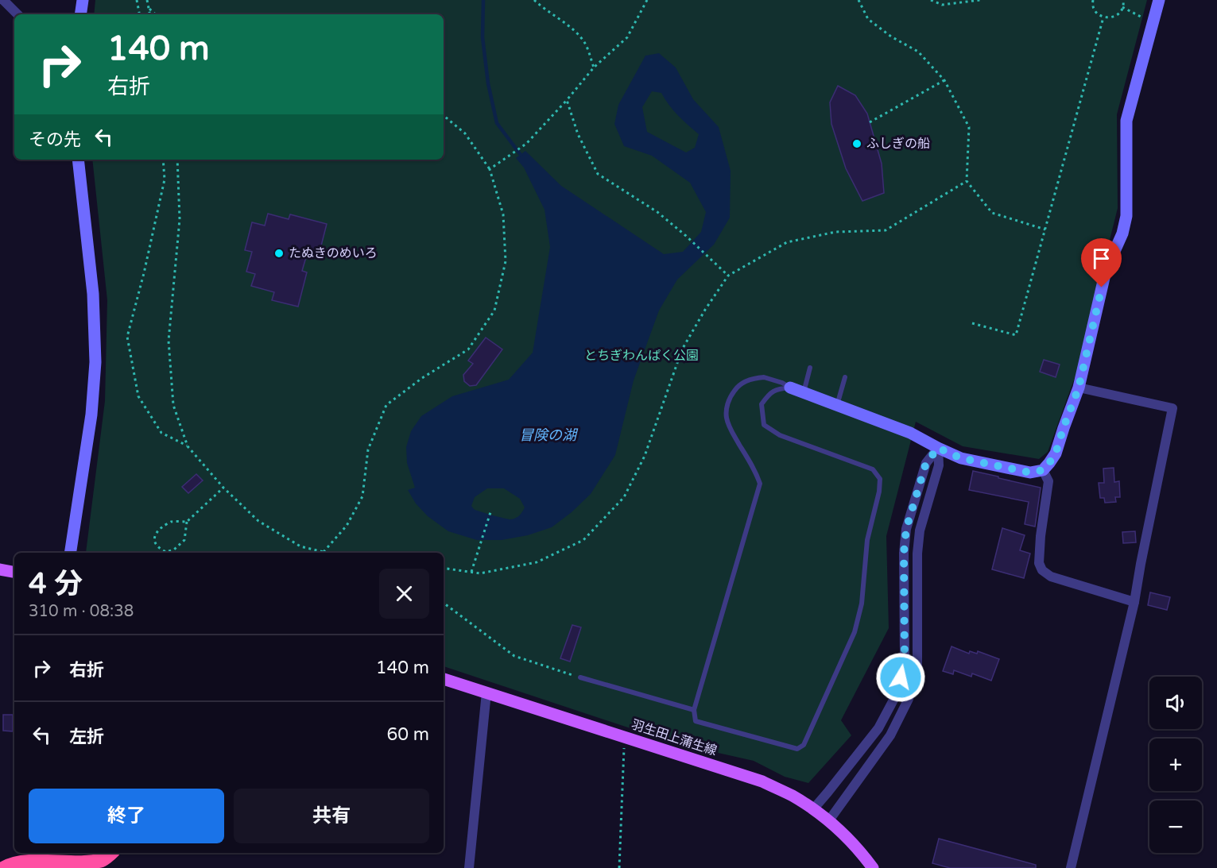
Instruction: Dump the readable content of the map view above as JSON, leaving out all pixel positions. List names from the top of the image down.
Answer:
{
  "streets": {
    "main road": ["羽生田上蒲生線"]
  },
  "water": ["冒険の湖"],
  "parks": ["とちぎわんぱく公園"],
  "places": ["ふしぎの船", "たぬきのめいろ"],
  "page": {
    "turn": ["140 m", "右折"],
    "then": "その先",
    "heading": ["4 分", "310 m · 08:38"],
    "list": [
      {
        "name": "右折",
        "value": "140 m"
      },
      {
        "name": "左折",
        "value": "60 m"
      }
    ],
    "map_buttons": ["+", "−"],
    "buttons": ["終了", "共有"]
  }
}
